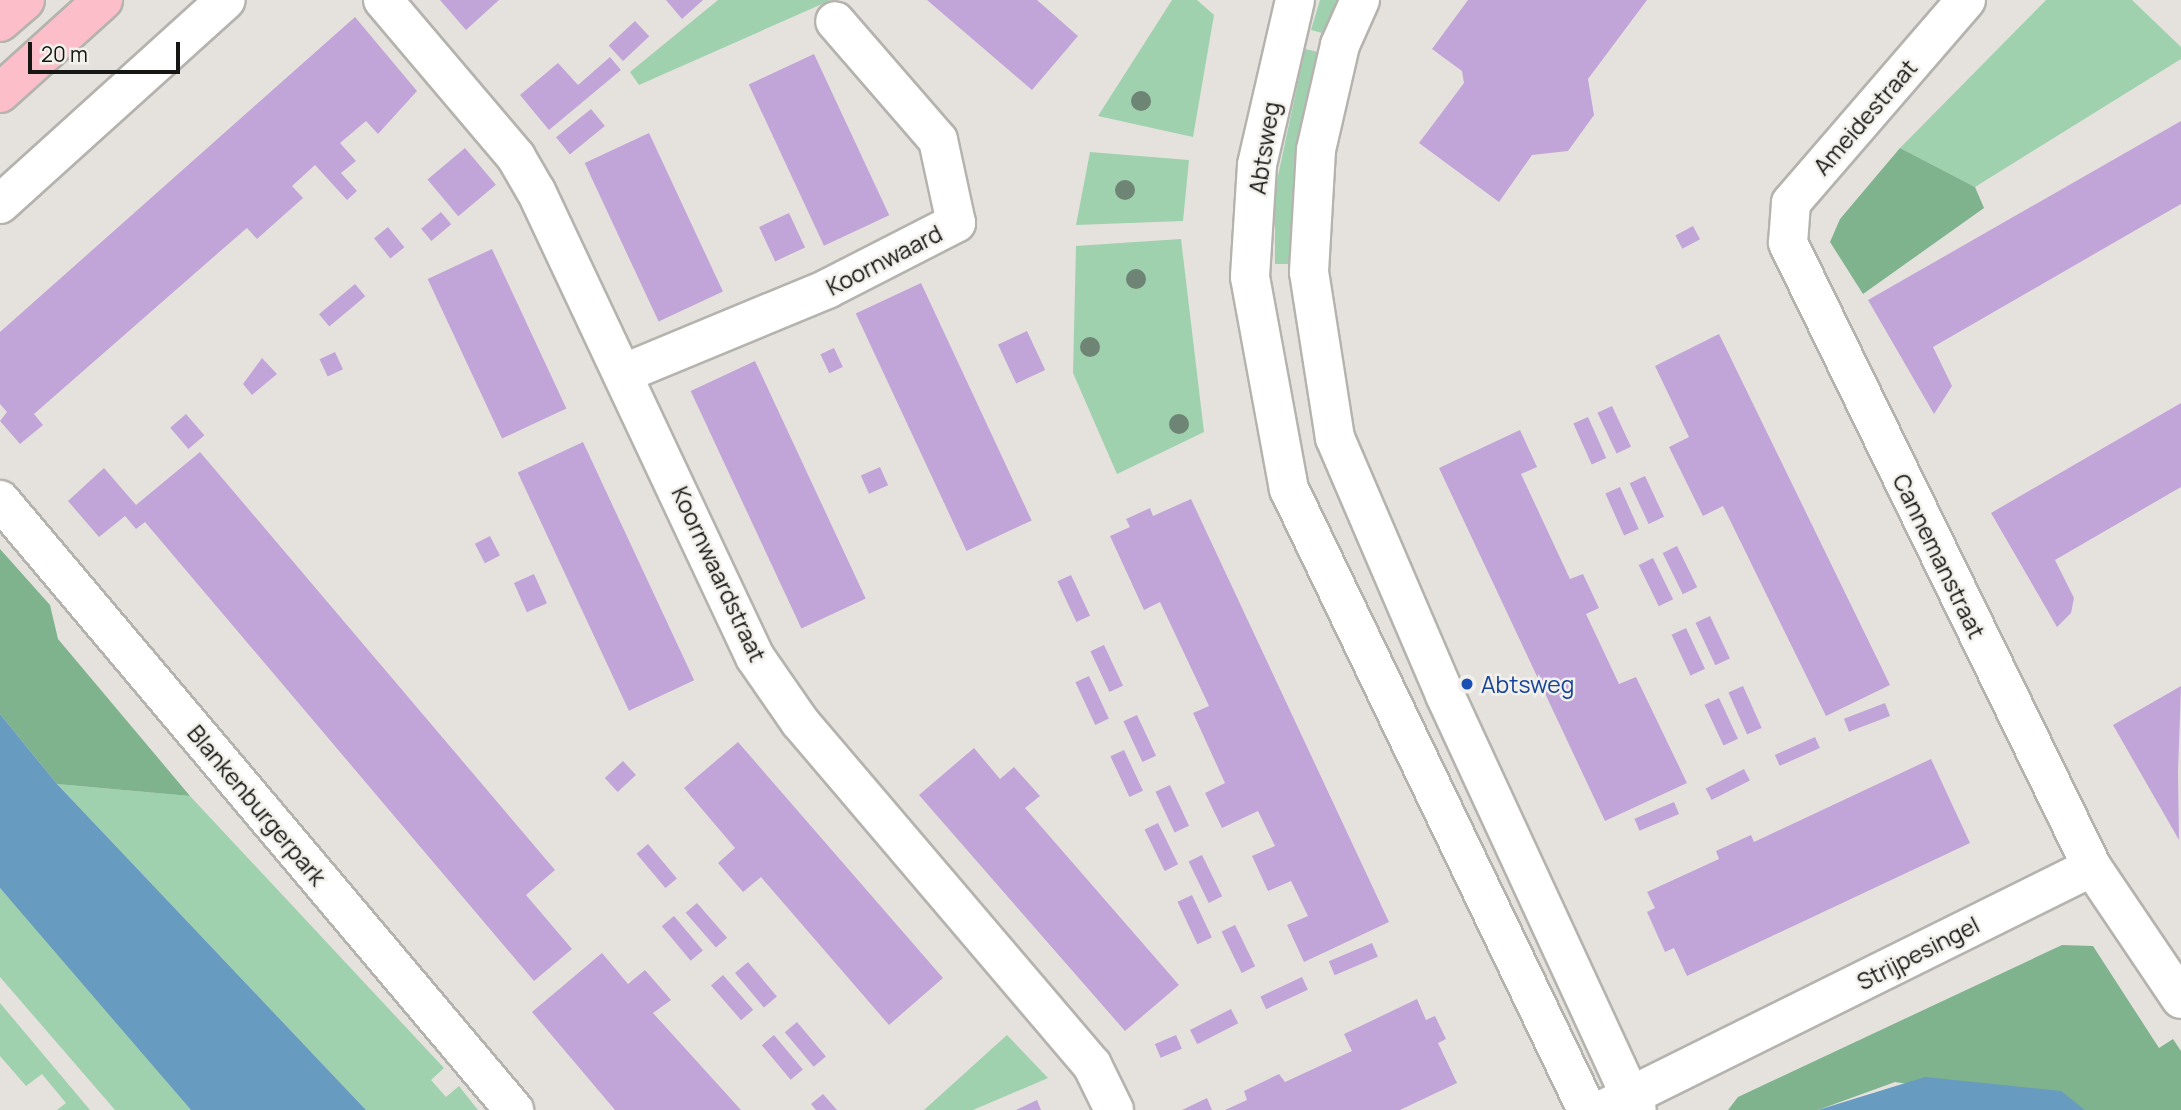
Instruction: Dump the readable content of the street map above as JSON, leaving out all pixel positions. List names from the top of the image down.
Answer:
{
  "streets": {
    "street": [
      "Ameidestraat",
      "Abtsweg",
      "Koornwaard",
      "Cannemanstraat",
      "Koornwaardstraat",
      "Blankenburgerpark",
      "Strijpesingel"
    ]
  },
  "crossings": [
    ["Ameidestraat", "Cannemanstraat"],
    ["Koornwaard", "Koornwaardstraat"],
    ["Cannemanstraat", "Strijpesingel"]
  ],
  "places": ["Abtsweg"],
  "scale_bar": "20 m"
}
